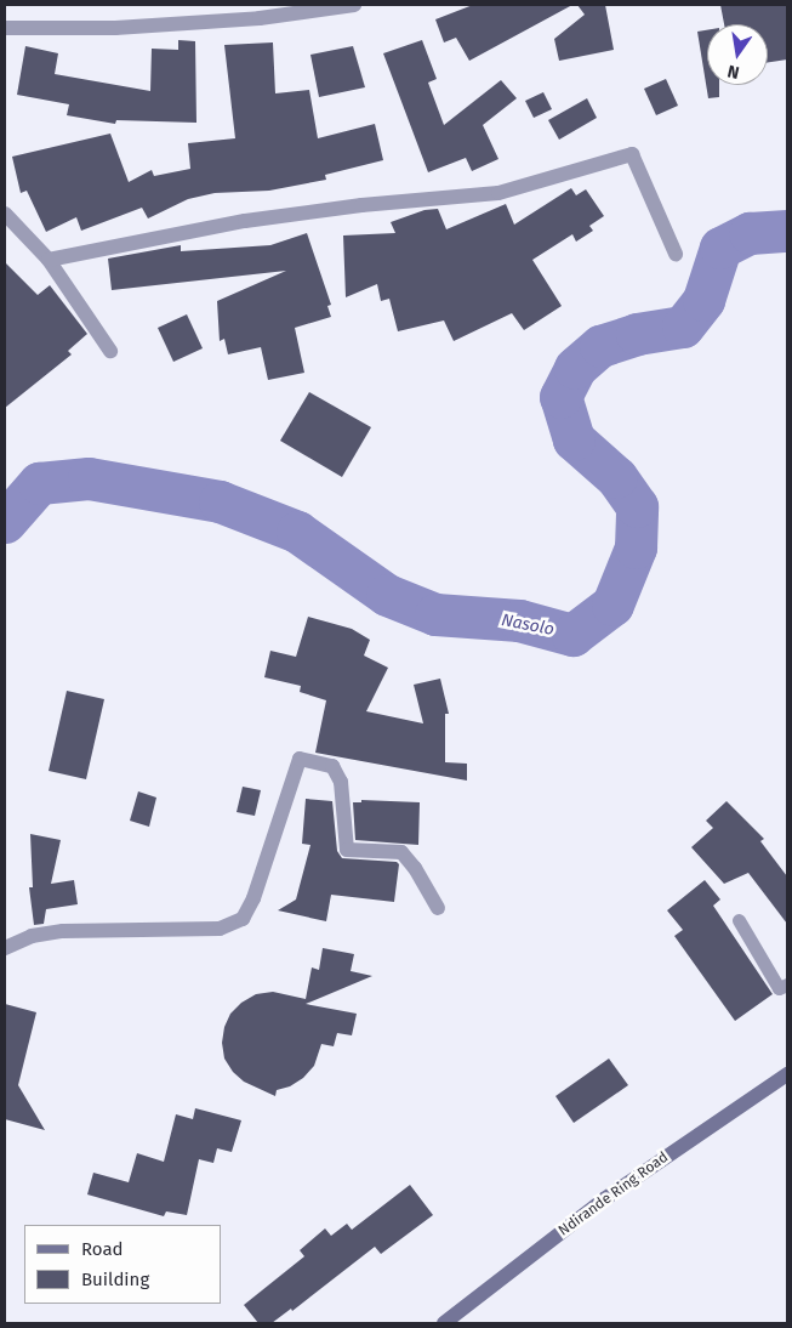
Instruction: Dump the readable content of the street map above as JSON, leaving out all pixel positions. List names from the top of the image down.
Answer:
{
  "streets": {
    "street": ["Ndirande Ring Road"]
  },
  "water": ["Nasolo"],
  "legend": ["Road", "Building"],
  "north": "bottom"
}
